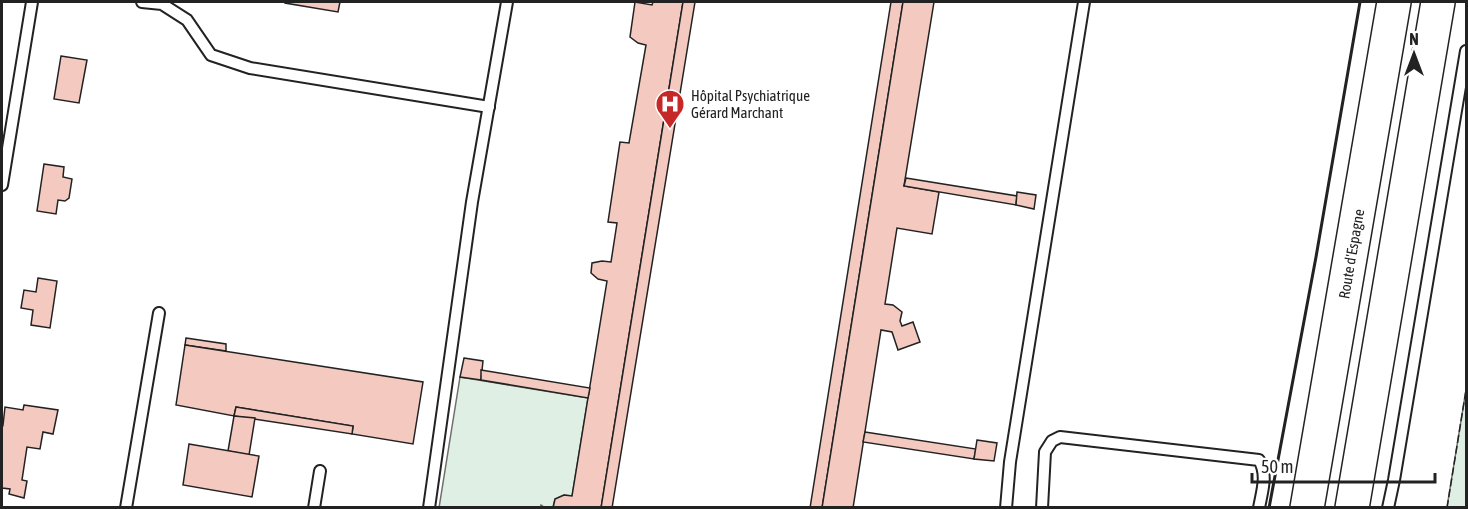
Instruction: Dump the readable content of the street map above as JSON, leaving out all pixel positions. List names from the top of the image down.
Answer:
{
  "streets": {
    "main road": ["Route d'Espagne"]
  },
  "places": {
    "hospital": ["Hôpital Psychiatrique Gérard Marchant"]
  },
  "scale_bar": "50 m",
  "north": "top"
}
